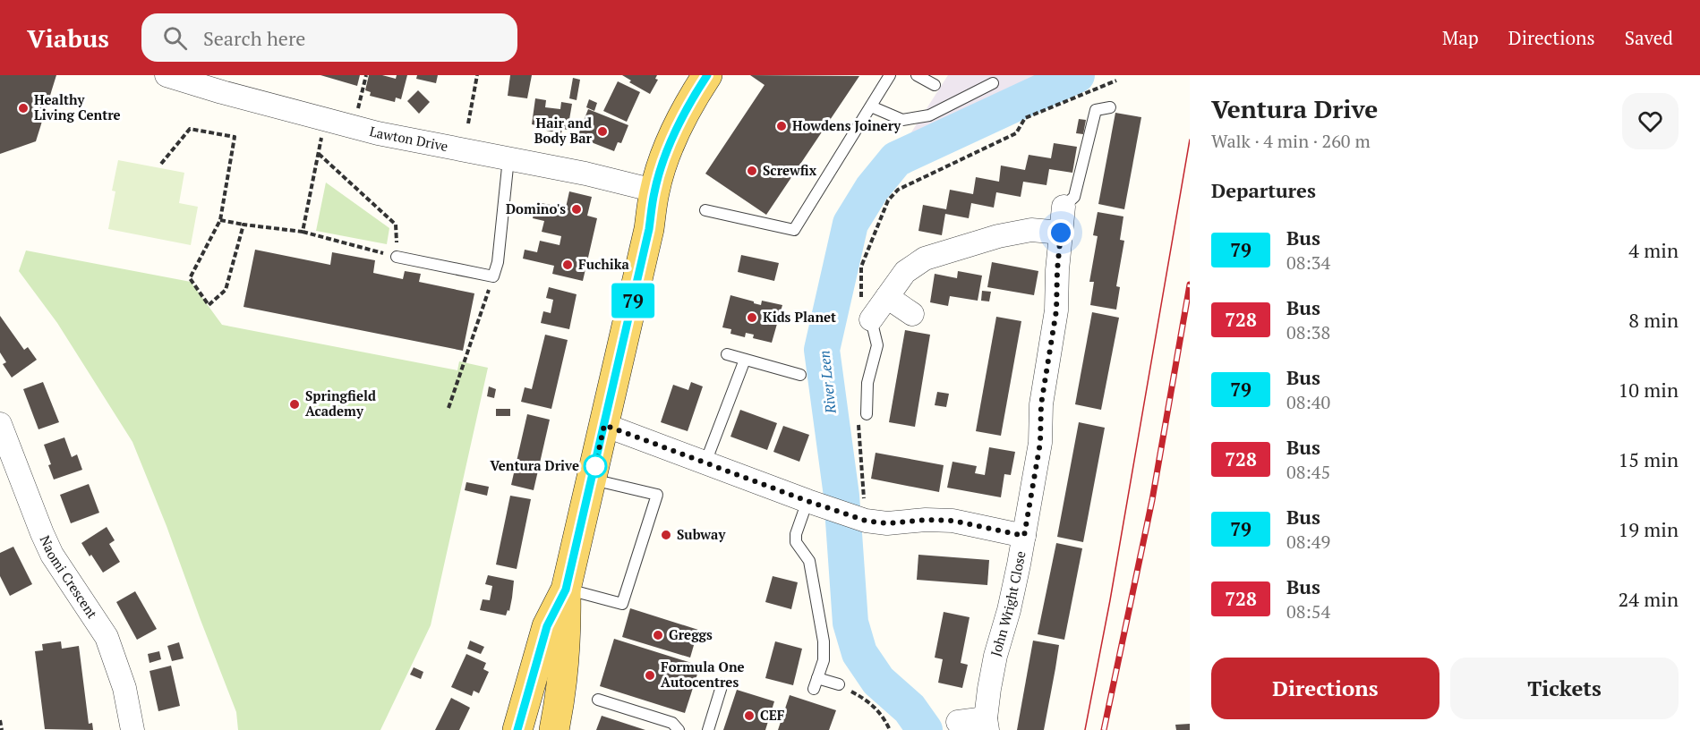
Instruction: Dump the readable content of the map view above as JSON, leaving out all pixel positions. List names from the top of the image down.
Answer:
{
  "streets": {
    "street": ["Lawton Drive", "Naomi Crescent", "John Wright Close"]
  },
  "water": ["River Leen"],
  "places": [
    "Healthy Living Centre",
    "Howdens Joinery",
    "Hair and Body Bar",
    "Screwfix",
    "Domino's",
    "Fuchika",
    "Kids Planet",
    "Springfield Academy",
    "Ventura Drive",
    "Subway",
    "Greggs",
    "Formula One Autocentres",
    "CEF"
  ],
  "lines": ["bus line 79"],
  "page": {
    "header": "Viabus",
    "search": "Search here",
    "nav": ["Map", "Directions", "Saved"],
    "on_map": "79",
    "heading": [
      ["Ventura Drive", "Walk · 4 min · 260 m"],
      "Departures"
    ],
    "list": [
      {
        "mark": "79",
        "name": "Bus",
        "note": "08:34",
        "value": "4 min"
      },
      {
        "mark": "728",
        "name": "Bus",
        "note": "08:38",
        "value": "8 min"
      },
      {
        "mark": "79",
        "name": "Bus",
        "note": "08:40",
        "value": "10 min"
      },
      {
        "mark": "728",
        "name": "Bus",
        "note": "08:45",
        "value": "15 min"
      },
      {
        "mark": "79",
        "name": "Bus",
        "note": "08:49",
        "value": "19 min"
      },
      {
        "mark": "728",
        "name": "Bus",
        "note": "08:54",
        "value": "24 min"
      }
    ],
    "buttons": ["Directions", "Tickets"]
  }
}
